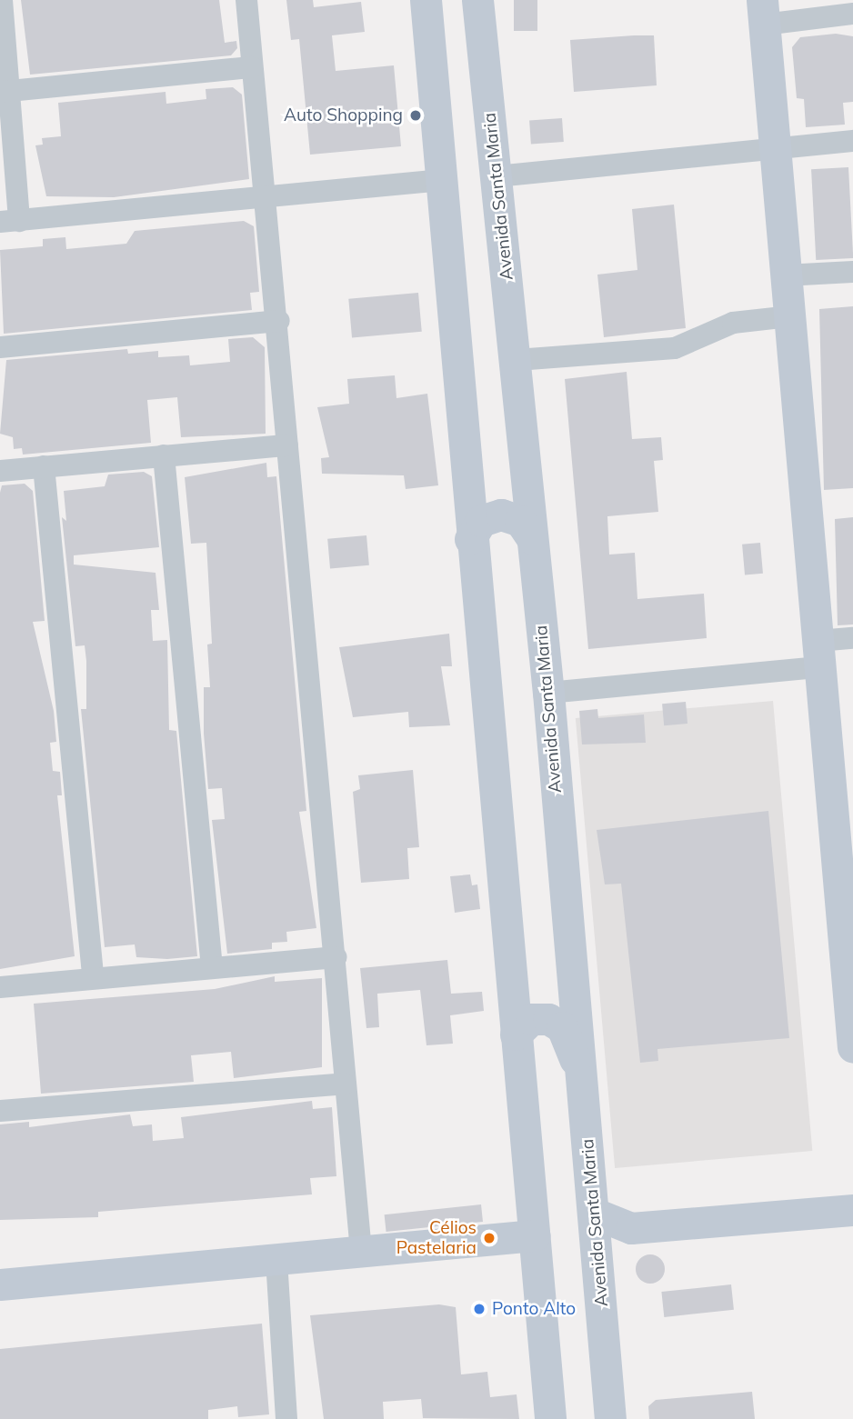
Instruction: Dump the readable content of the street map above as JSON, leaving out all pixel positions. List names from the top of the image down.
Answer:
{
  "streets": {
    "main road": ["Avenida Santa Maria"]
  },
  "places": ["Auto Shopping", "Célios Pastelaria", "Ponto Alto"]
}
